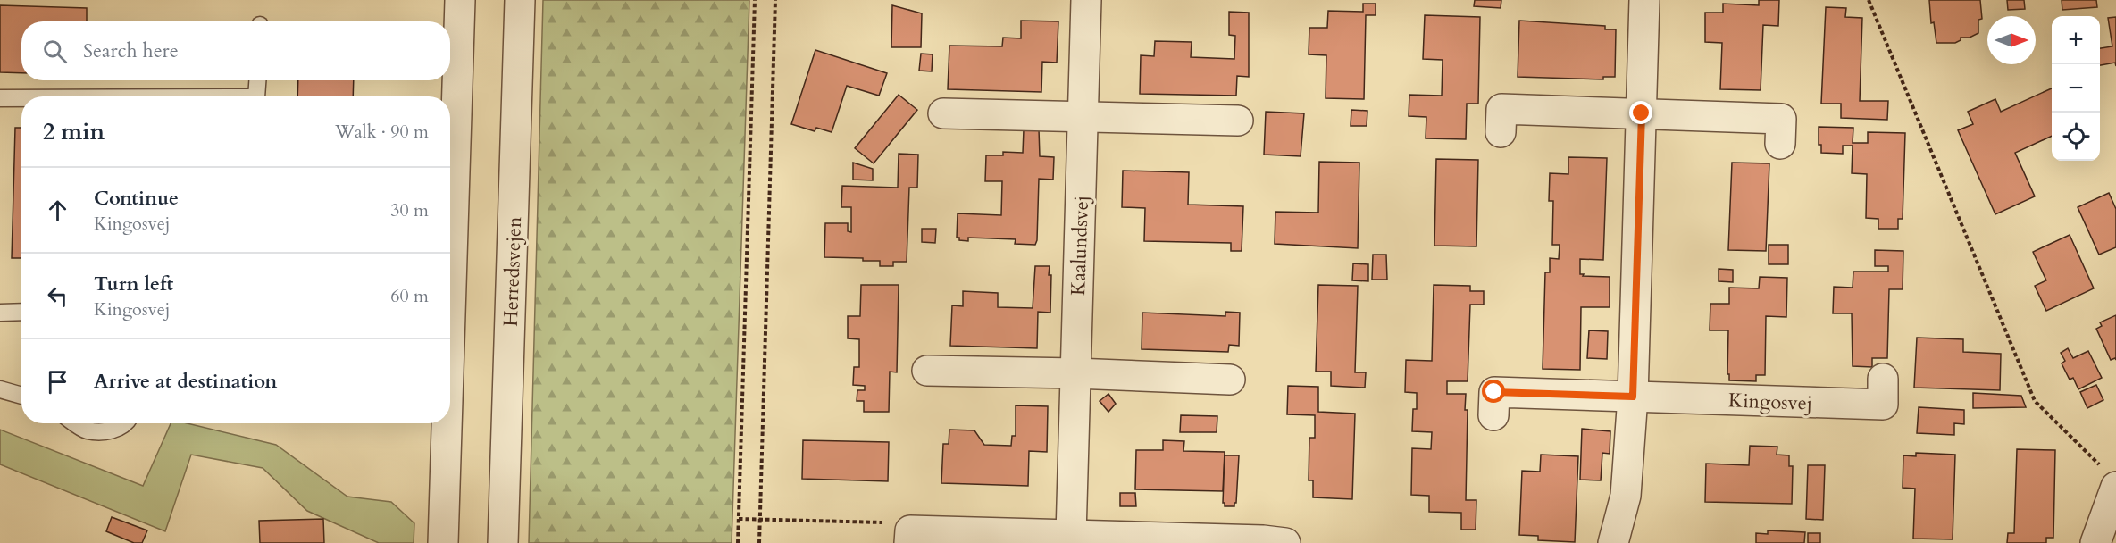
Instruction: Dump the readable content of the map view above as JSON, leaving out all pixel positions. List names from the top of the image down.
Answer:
{
  "streets": {
    "street": ["Kaalundsvej", "Herredsvejen", "Kingosvej"]
  },
  "north": "right",
  "page": {
    "map_buttons": ["+", "−"],
    "search": "Search here",
    "heading": ["2 min", "Walk · 90 m"],
    "list": [
      ["Continue", "Kingosvej", "30 m"],
      ["Turn left", "Kingosvej", "60 m"],
      "Arrive at destination"
    ]
  }
}
